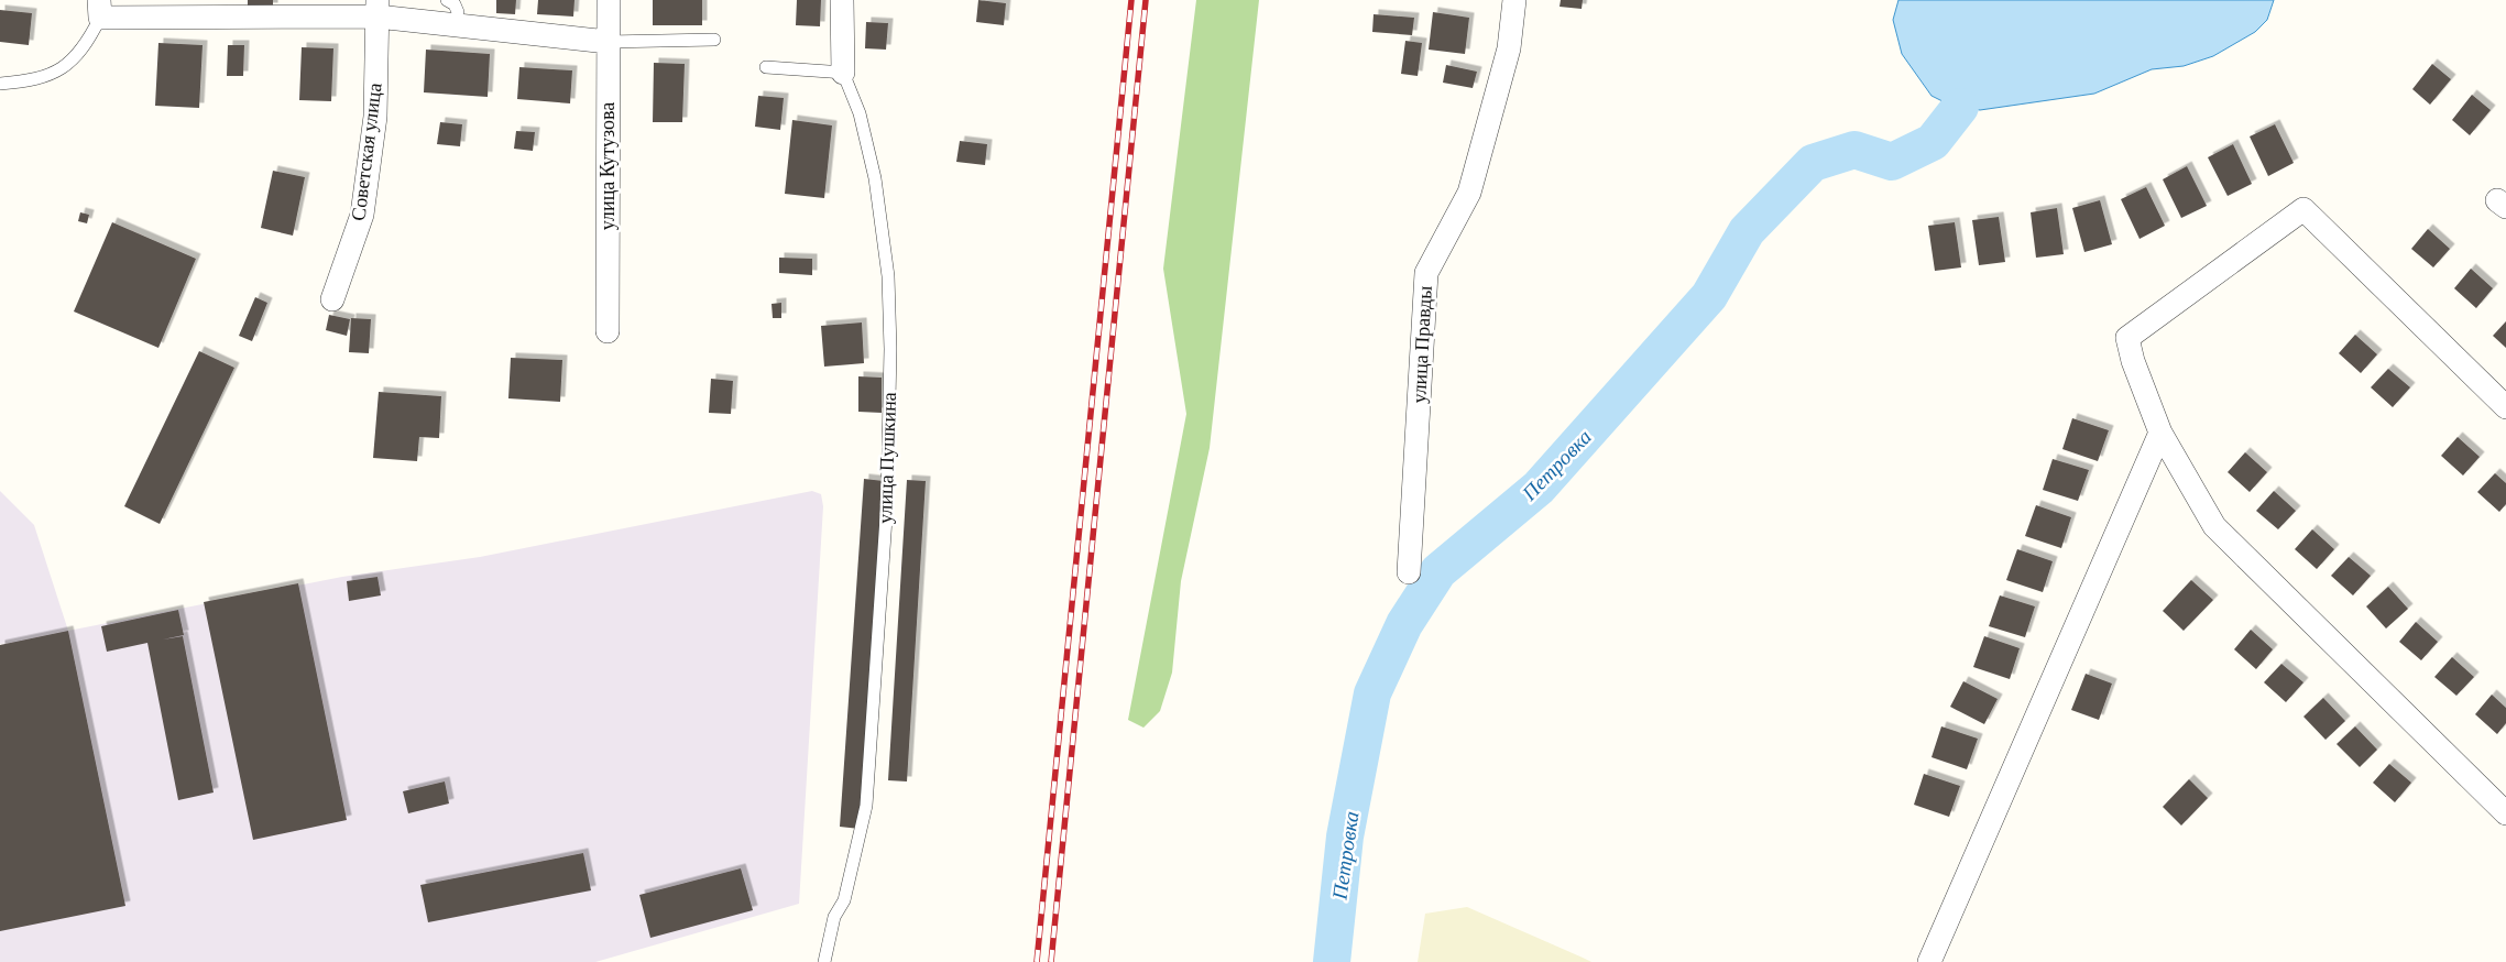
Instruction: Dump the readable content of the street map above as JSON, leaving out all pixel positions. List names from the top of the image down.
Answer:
{
  "streets": {
    "street": [
      "Советская улица",
      "улица Кутузова",
      "улица Правды",
      "улица Пушкина"
    ]
  },
  "water": ["Петровка"]
}
